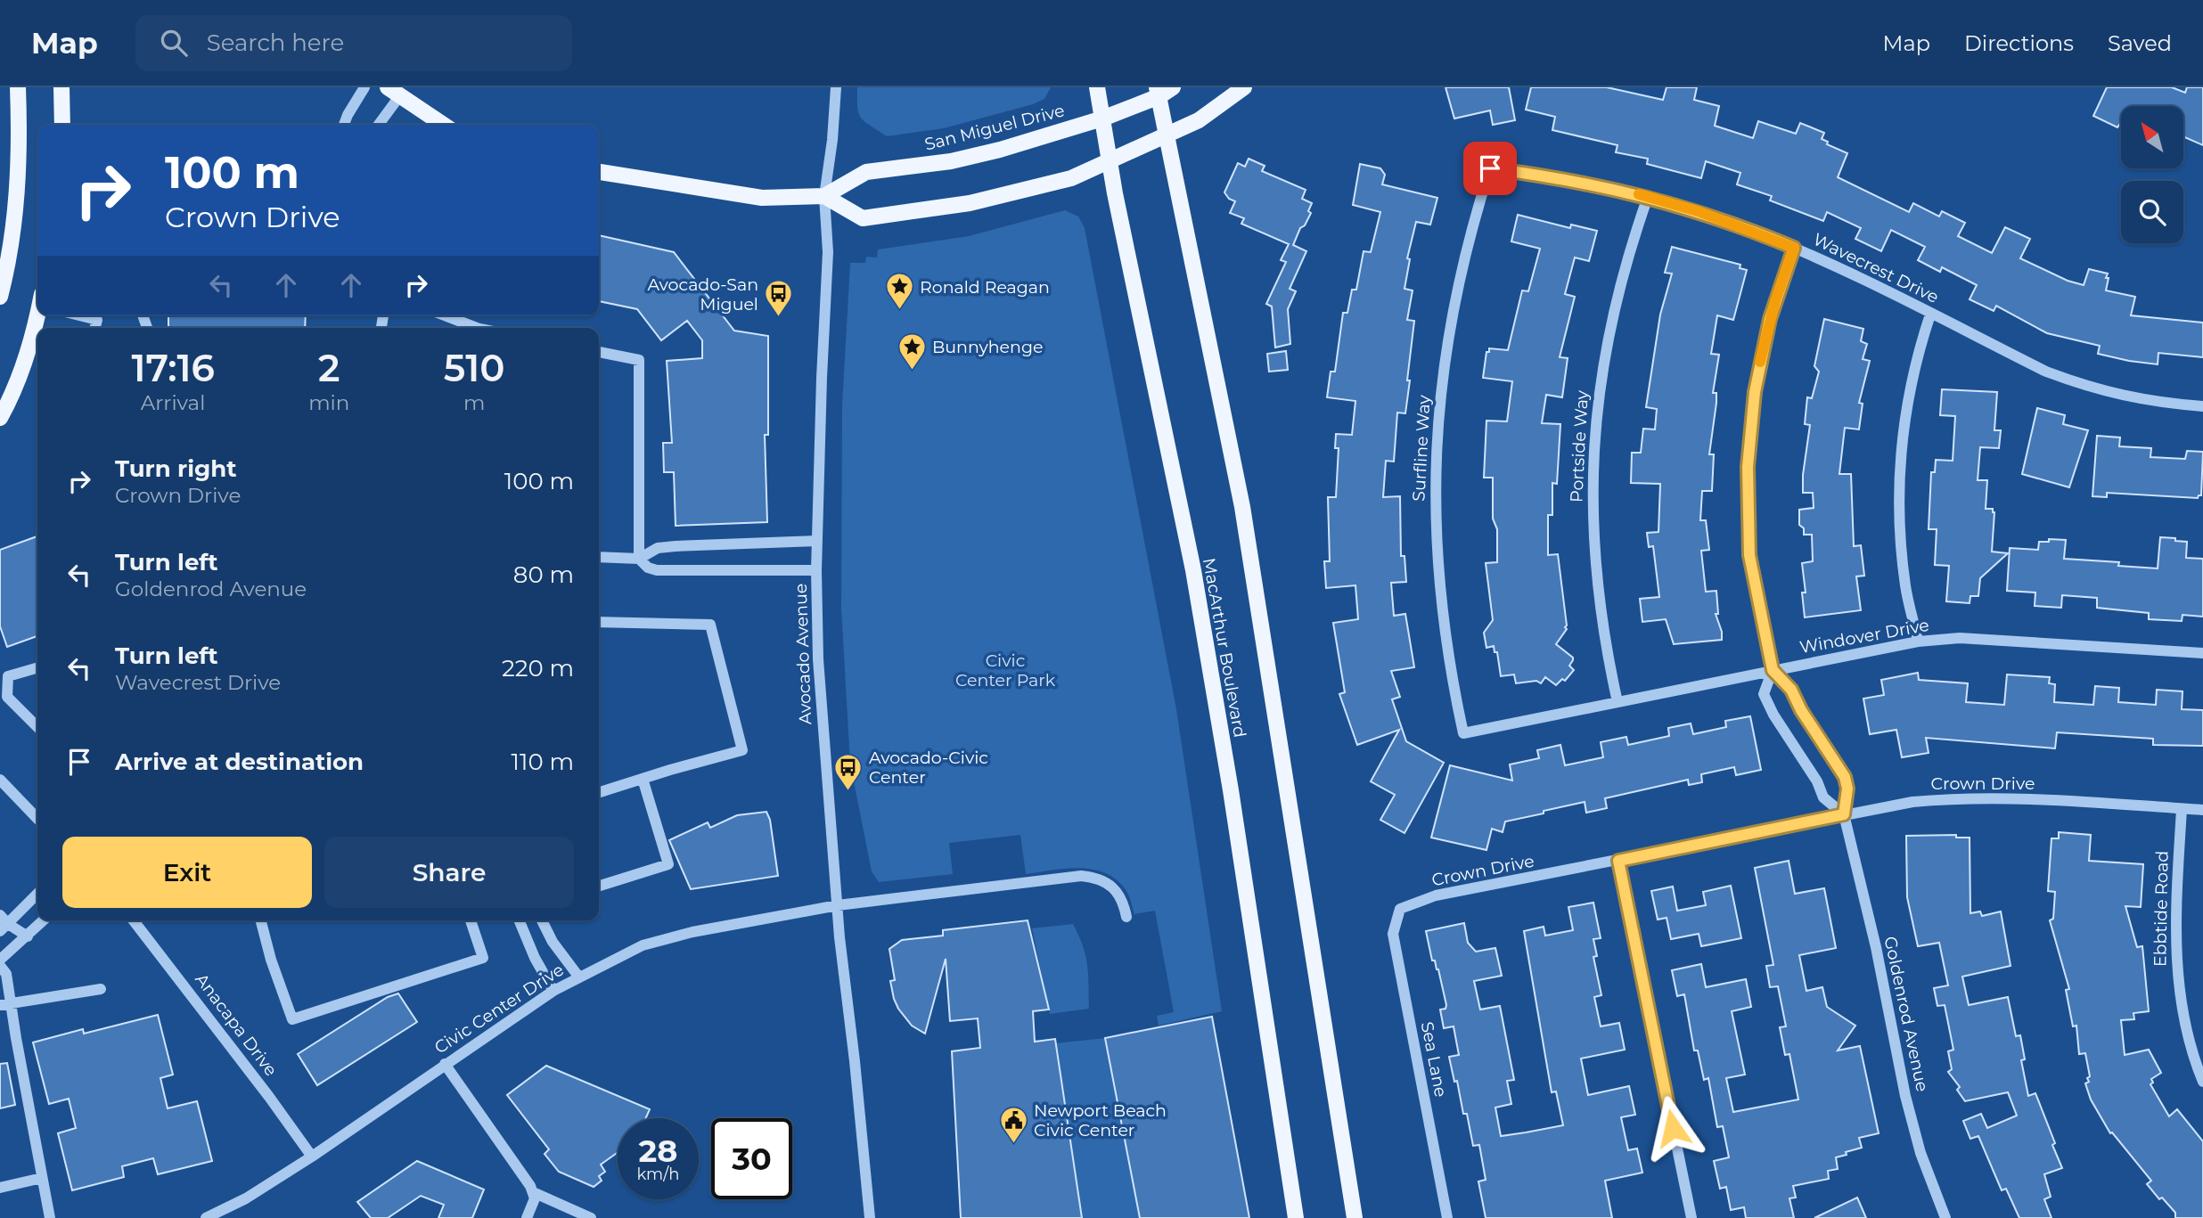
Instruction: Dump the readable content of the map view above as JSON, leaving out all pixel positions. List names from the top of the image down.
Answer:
{
  "streets": {
    "main road": ["San Miguel Drive", "MacArthur Boulevard"],
    "street": [
      "Wavecrest Drive",
      "Portside Way",
      "Surfline Way",
      "Windover Drive",
      "Avocado Avenue",
      "Crown Drive",
      "Ebbtide Road",
      "Civic Center Drive",
      "Goldenrod Avenue",
      "Anacapa Drive",
      "Sea Lane"
    ]
  },
  "crossings": [
    ["San Miguel Drive", "MacArthur Boulevard"],
    ["San Miguel Drive", "Avocado Avenue"],
    ["Wavecrest Drive", "Portside Way"],
    ["Wavecrest Drive", "Surfline Way"],
    ["Wavecrest Drive", "Goldenrod Avenue"],
    ["Portside Way", "Windover Drive"],
    ["Surfline Way", "Windover Drive"],
    ["Windover Drive", "Goldenrod Avenue"],
    ["Avocado Avenue", "Civic Center Drive"],
    ["Crown Drive", "Ebbtide Road"],
    ["Crown Drive", "Goldenrod Avenue"],
    ["Crown Drive", "Sea Lane"],
    ["Civic Center Drive", "Anacapa Drive"]
  ],
  "parks": ["Civic Center Park"],
  "places": {
    "place": ["Ronald Reagan", "Bunnyhenge"],
    "bus stop": ["Avocado-San Miguel", "Avocado-Civic Center"],
    "public building": ["Newport Beach Civic Center"]
  },
  "north": "top left",
  "page": {
    "header": "Map",
    "search": "Search here",
    "nav": ["Map", "Directions", "Saved"],
    "turn": ["100 m", "Crown Drive"],
    "eta": [
      "17:16",
      "Arrival",
      "2",
      "min",
      "510",
      "m"
    ],
    "list": [
      {
        "name": "Turn right",
        "note": "Crown Drive",
        "value": "100 m"
      },
      {
        "name": "Turn left",
        "note": "Goldenrod Avenue",
        "value": "80 m"
      },
      {
        "name": "Turn left",
        "note": "Wavecrest Drive",
        "value": "220 m"
      },
      {
        "name": "Arrive at destination",
        "value": "110 m"
      }
    ],
    "buttons": ["Exit", "Share"],
    "speed": "28 km/h",
    "limit": "30"
  }
}
